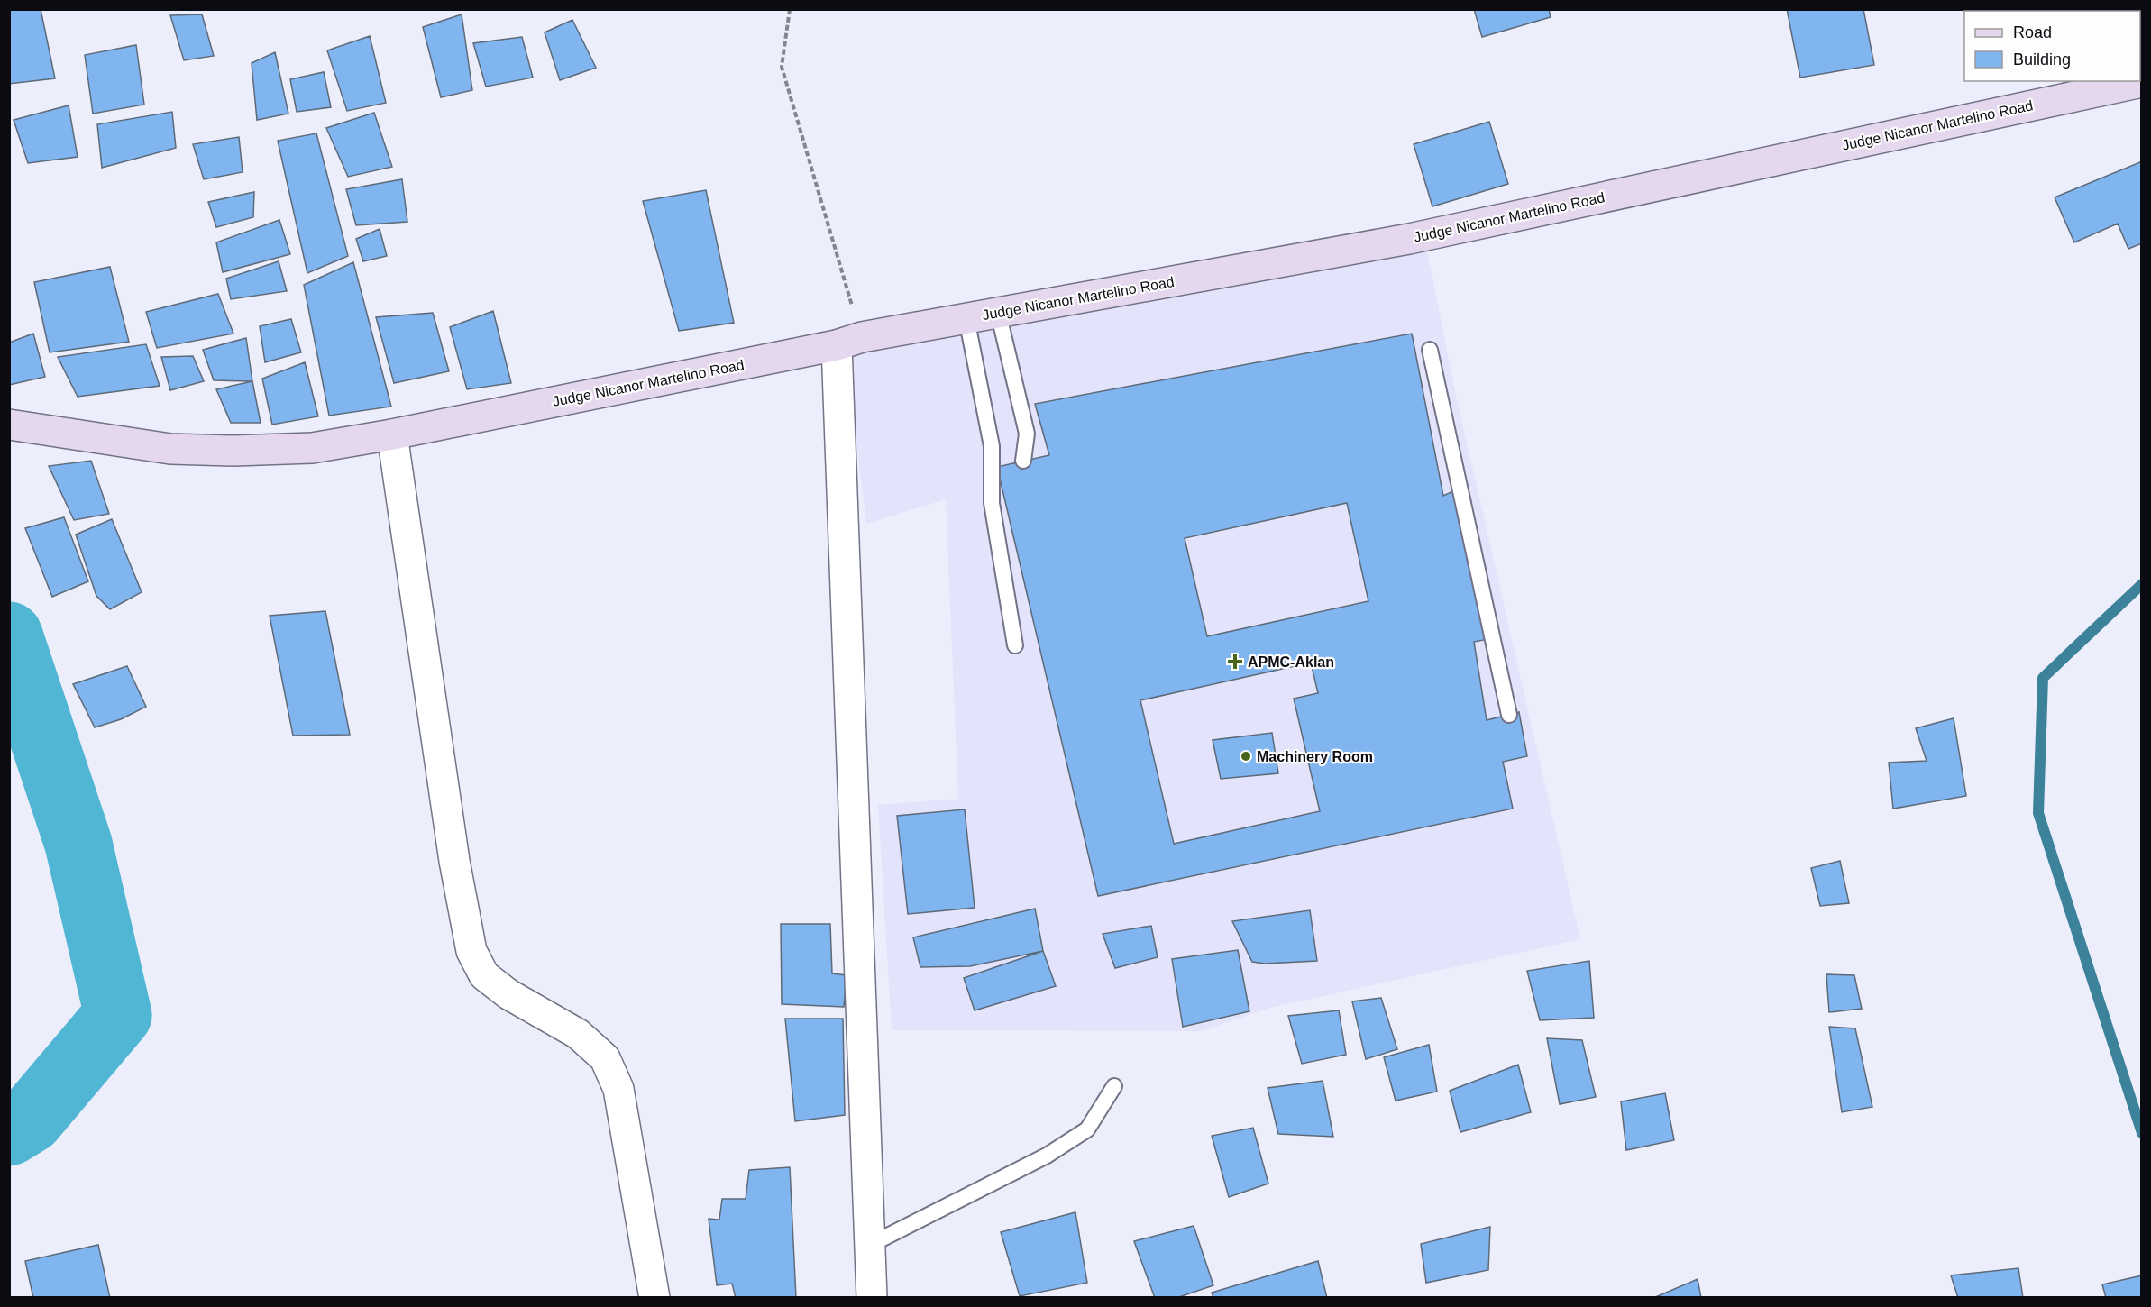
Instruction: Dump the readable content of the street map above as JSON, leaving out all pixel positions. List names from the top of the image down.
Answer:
{
  "streets": {
    "main road": ["Judge Nicanor Martelino Road"]
  },
  "places": {
    "health": ["APMC-Aklan"],
    "other": ["Machinery Room"]
  },
  "legend": ["Road", "Building"]
}
